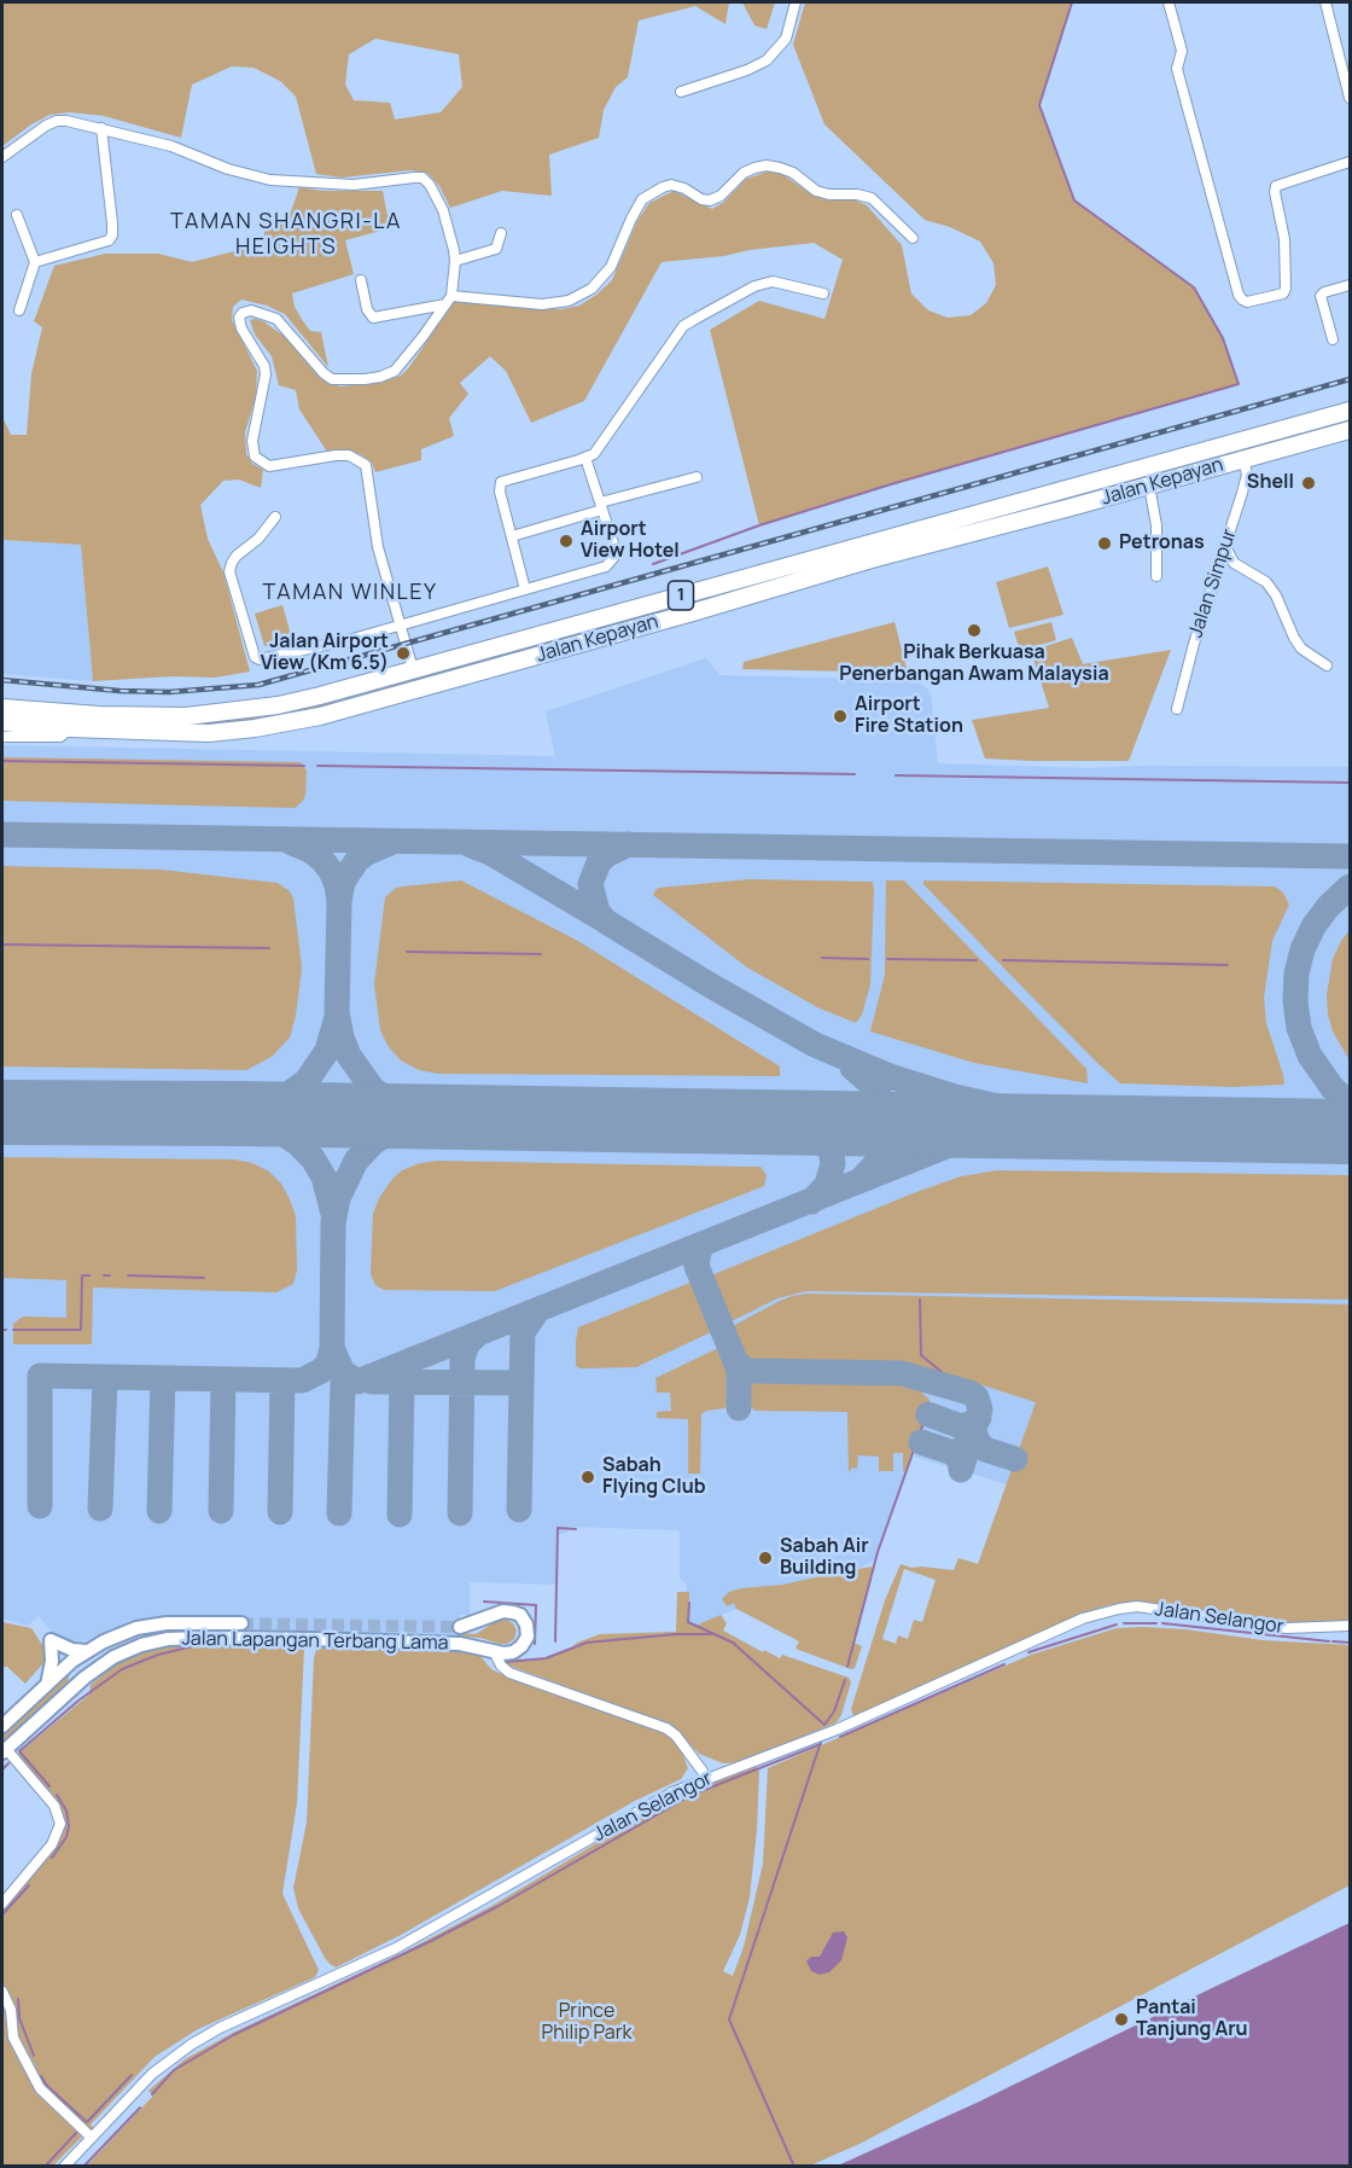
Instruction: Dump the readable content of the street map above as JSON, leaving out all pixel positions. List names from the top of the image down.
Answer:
{
  "streets": {
    "highway": ["Jalan Kepayan", "1"],
    "main road": ["Jalan Lapangan Terbang Lama"],
    "street": ["Jalan Simpur", "Jalan Selangor"]
  },
  "crossings": [
    ["Jalan Kepayan", "Jalan Simpur"]
  ],
  "districts": ["TAMAN SHANGRI-LA HEIGHTS", "TAMAN WINLEY"],
  "parks": ["Prince Philip Park"],
  "places": [
    "Shell",
    "Airport View Hotel",
    "Petronas",
    "Pihak Berkuasa Penerbangan Awam Malaysia",
    "Jalan Airport View (Km 6.5)",
    "Airport Fire Station",
    "Sabah Flying Club",
    "Sabah Air Building",
    "Pantai Tanjung Aru"
  ]
}
